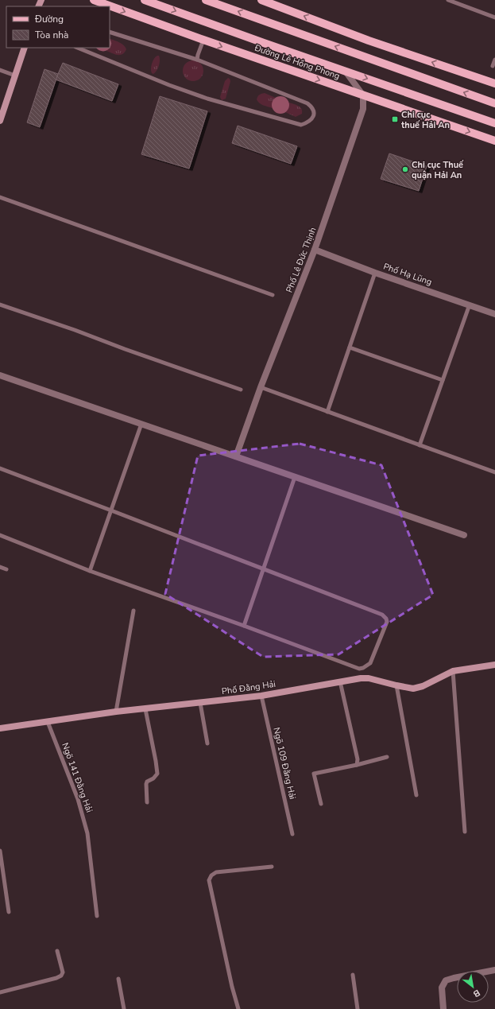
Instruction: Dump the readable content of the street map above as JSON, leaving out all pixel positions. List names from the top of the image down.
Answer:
{
  "streets": {
    "main road": ["Đường Lê Hồng Phong"],
    "street": ["Phố Lê Đức Thịnh", "Phố Hạ Lũng", "Phố Đằng Hải"],
    "lane": ["Ngõ 109 Đằng Hải", "Ngõ 141 Đằng Hải"]
  },
  "crossings": [
    ["Đường Lê Hồng Phong", "Phố Lê Đức Thịnh"],
    ["Phố Lê Đức Thịnh", "Phố Hạ Lũng"],
    ["Phố Đằng Hải", "Ngõ 109 Đằng Hải"],
    ["Phố Đằng Hải", "Ngõ 141 Đằng Hải"]
  ],
  "places": {
    "transit": ["Chi cục thuế Hải An"],
    "other": ["Chi cục Thuế quận Hải An"]
  },
  "legend": ["Đường", "Tòa nhà"],
  "north": "bottom right"
}
